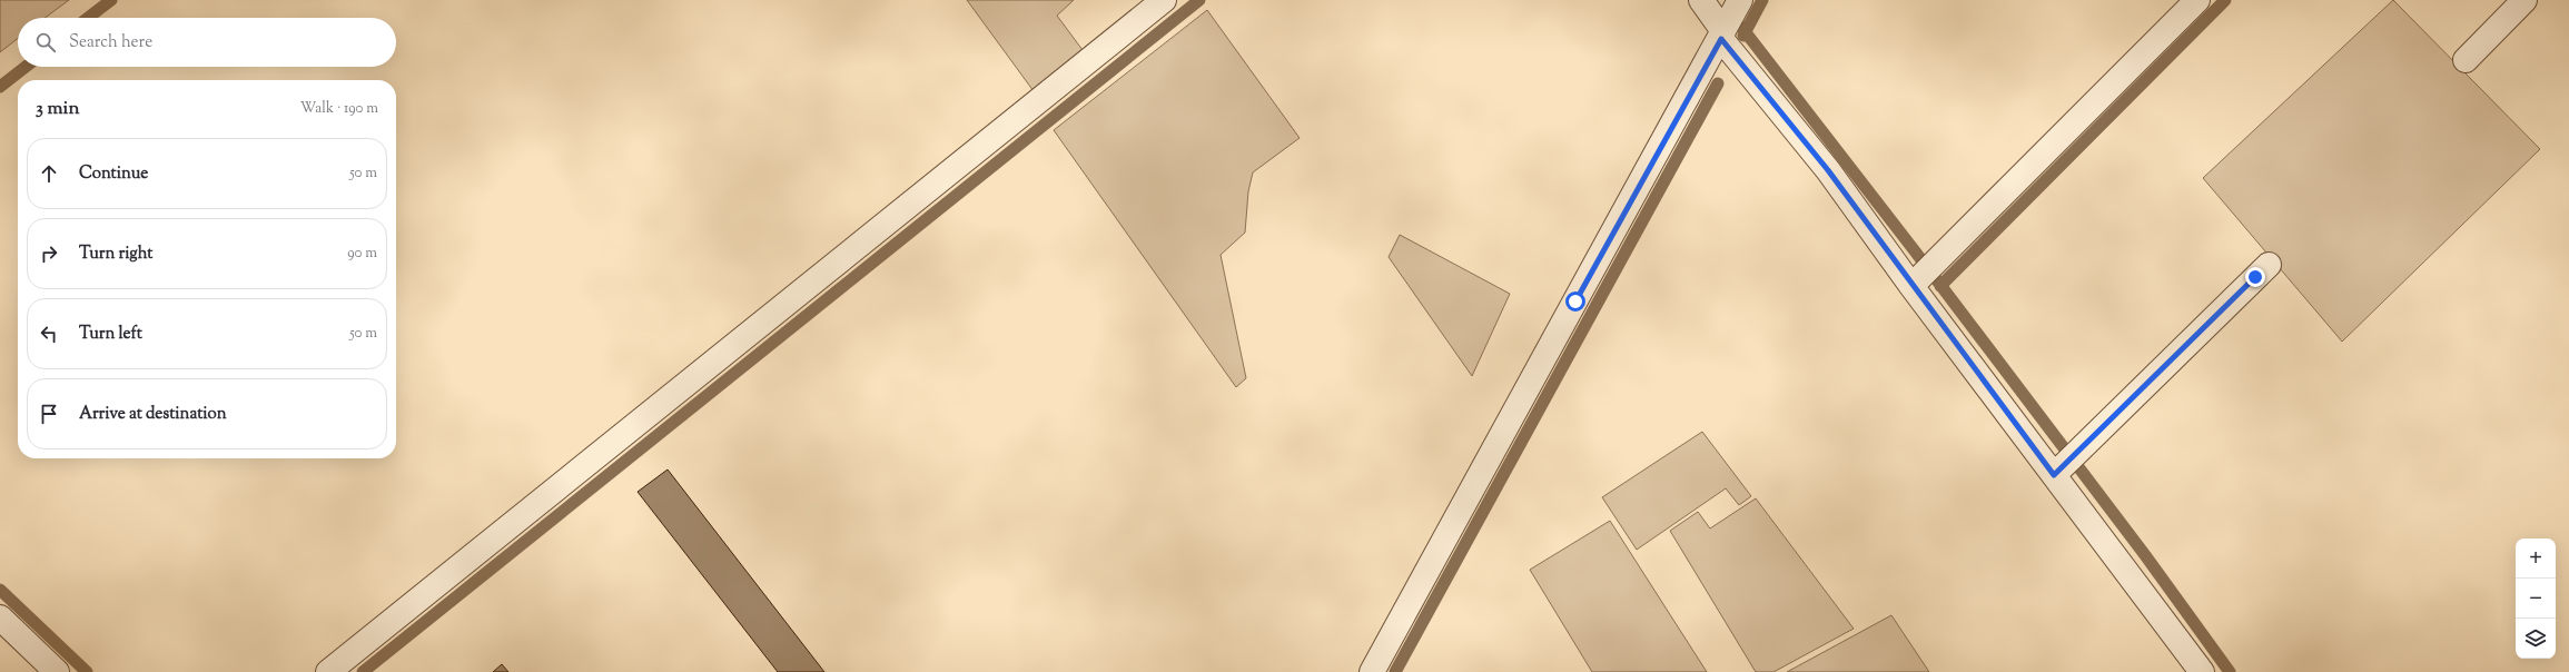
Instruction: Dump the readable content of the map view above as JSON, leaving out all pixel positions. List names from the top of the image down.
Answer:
{
  "page": {
    "search": "Search here",
    "heading": ["3 min", "Walk · 190 m"],
    "list": [
      ["Continue", "50 m"],
      ["Turn right", "90 m"],
      ["Turn left", "50 m"],
      "Arrive at destination"
    ],
    "map_buttons": ["+", "−"]
  }
}
